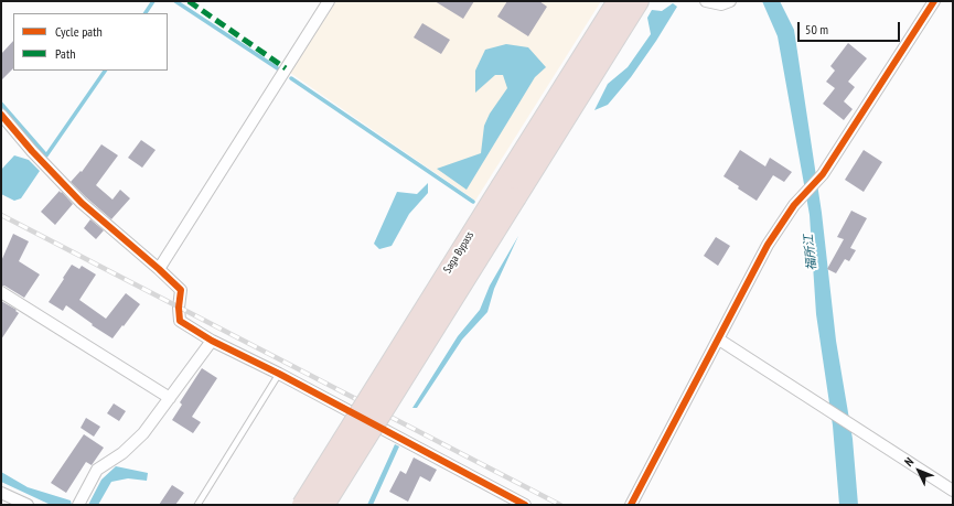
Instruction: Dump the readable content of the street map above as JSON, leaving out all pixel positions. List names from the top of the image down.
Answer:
{
  "streets": {
    "highway": ["Saga Bypass"]
  },
  "water": ["福所江"],
  "legend": ["Cycle path", "Path"],
  "scale_bar": "50 m",
  "north": "top left"
}
